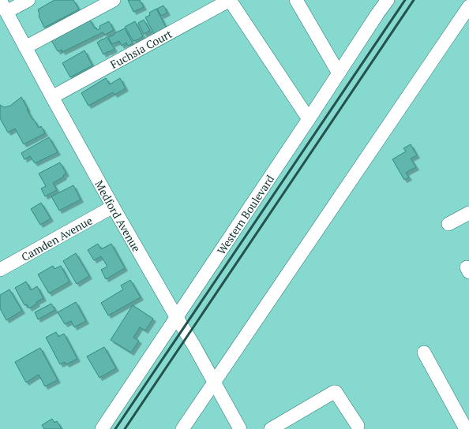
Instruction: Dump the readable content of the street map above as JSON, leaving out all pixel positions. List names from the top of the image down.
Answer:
{
  "streets": {
    "street": [
      "Fuchsia Court",
      "Western Boulevard",
      "Medford Avenue",
      "Camden Avenue"
    ]
  },
  "crossings": [
    ["Fuchsia Court", "Western Boulevard"],
    ["Fuchsia Court", "Medford Avenue"],
    ["Western Boulevard", "Medford Avenue"],
    ["Medford Avenue", "Camden Avenue"]
  ]
}
